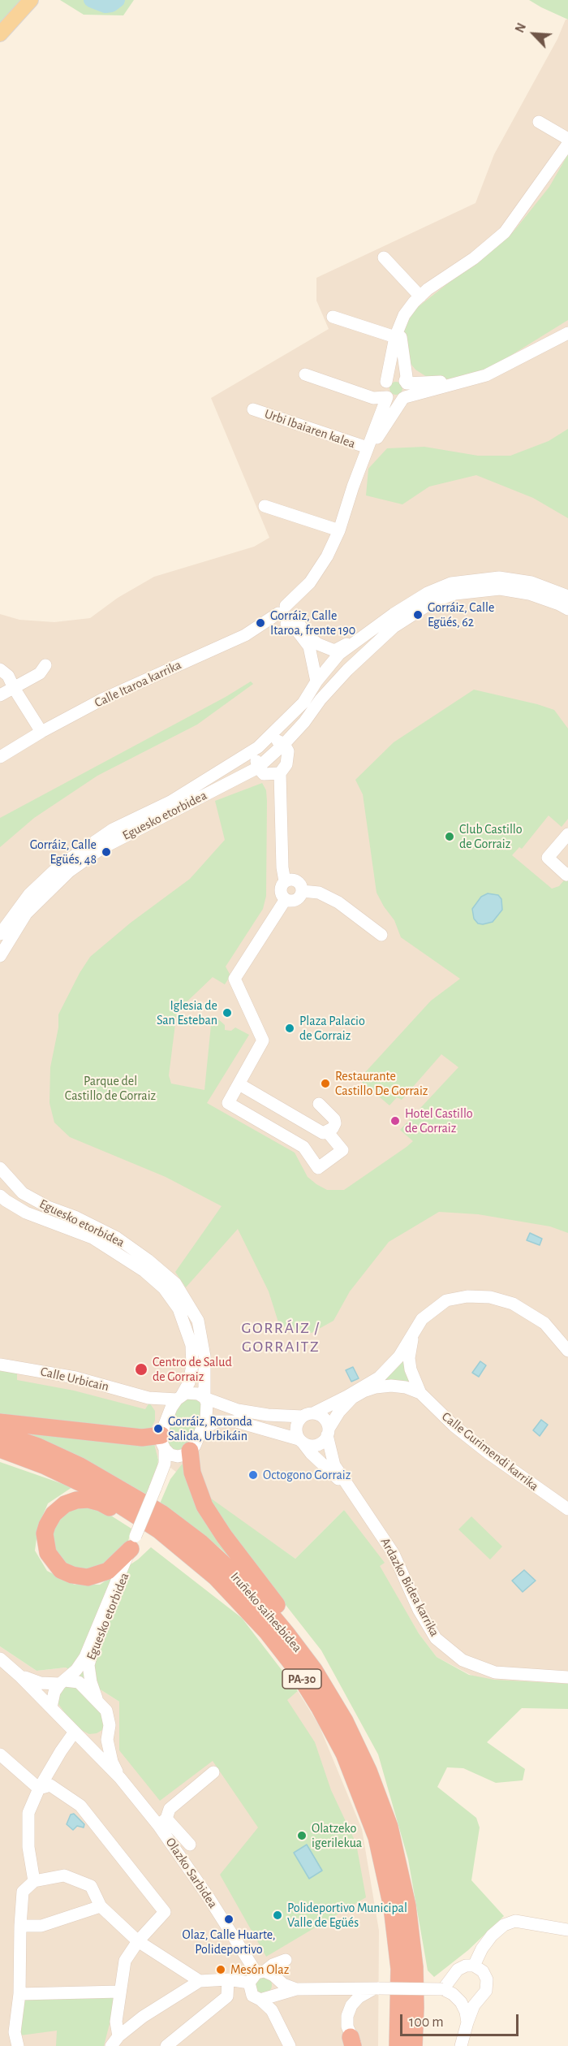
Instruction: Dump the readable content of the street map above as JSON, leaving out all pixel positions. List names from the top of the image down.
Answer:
{
  "streets": {
    "highway": ["Iruñeko saihesbidea", "PA-30"],
    "street": [
      "Urbi Ibaiaren kalea",
      "Calle Itaroa karrika",
      "Eguesko etorbidea",
      "Calle Urbicain",
      "Calle Gurimendi karrika",
      "Ardazko Bidea karrika",
      "Olazko Sarbidea"
    ]
  },
  "crossings": [
    ["Urbi Ibaiaren kalea", "Calle Itaroa karrika"],
    ["Eguesko etorbidea", "Calle Urbicain"],
    ["Eguesko etorbidea", "Olazko Sarbidea"],
    ["Calle Urbicain", "Ardazko Bidea karrika"]
  ],
  "districts": ["GORRÁIZ / GORRAITZ"],
  "parks": ["Parque del Castillo de Gorraiz"],
  "places": [
    "Gorráiz, Calle Egüés, 62",
    "Gorráiz, Calle Itaroa, frente 190",
    "Club Castillo de Gorraiz",
    "Gorráiz, Calle Egüés, 48",
    "Iglesia de San Esteban",
    "Plaza Palacio de Gorraiz",
    "Restaurante Castillo De Gorraiz",
    "Hotel Castillo de Gorraiz",
    "Centro de Salud de Gorraiz",
    "Gorráiz, Rotonda Salida, Urbikáin",
    "Octogono Gorraiz",
    "Olatzeko igerilekua",
    "Polideportivo Municipal Valle de Egüés",
    "Olaz, Calle Huarte, Polideportivo",
    "Mesón Olaz"
  ],
  "scale_bar": "100 m",
  "north": "top left"
}
